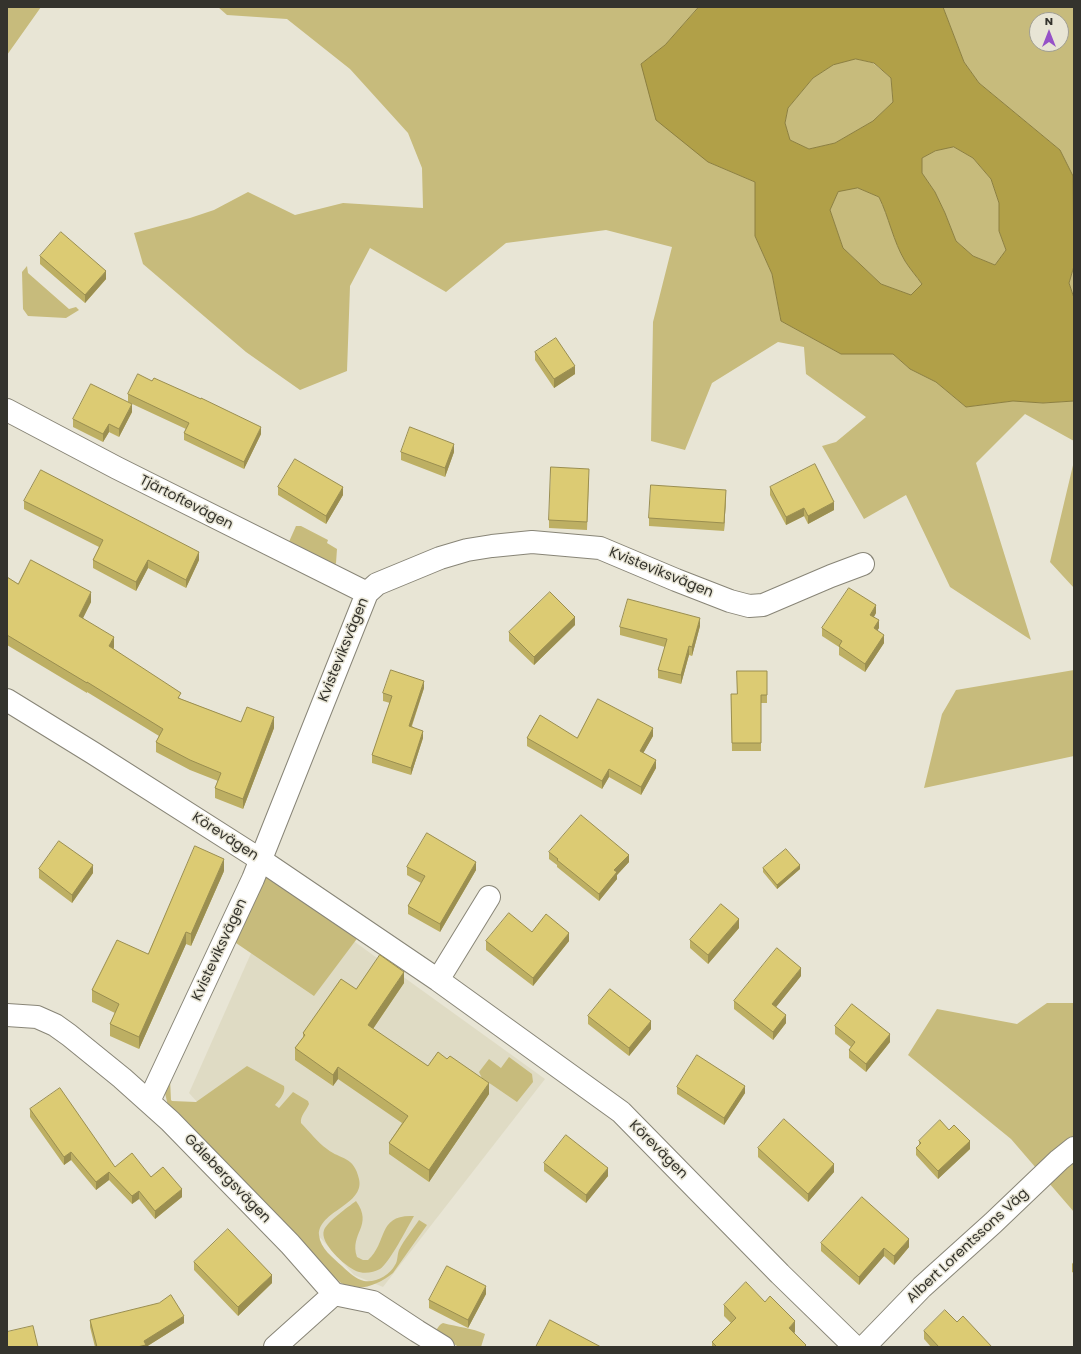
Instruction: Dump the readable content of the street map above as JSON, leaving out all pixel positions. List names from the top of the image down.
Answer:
{
  "streets": {
    "street": [
      "Tjärtoftevägen",
      "Kvisteviksvägen",
      "Körevägen",
      "Gålebergsvägen",
      "Albert Lorentssons Väg"
    ]
  },
  "crossings": [
    ["Tjärtoftevägen", "Kvisteviksvägen"],
    ["Kvisteviksvägen", "Körevägen"],
    ["Kvisteviksvägen", "Gålebergsvägen"]
  ],
  "north": "top"
}
